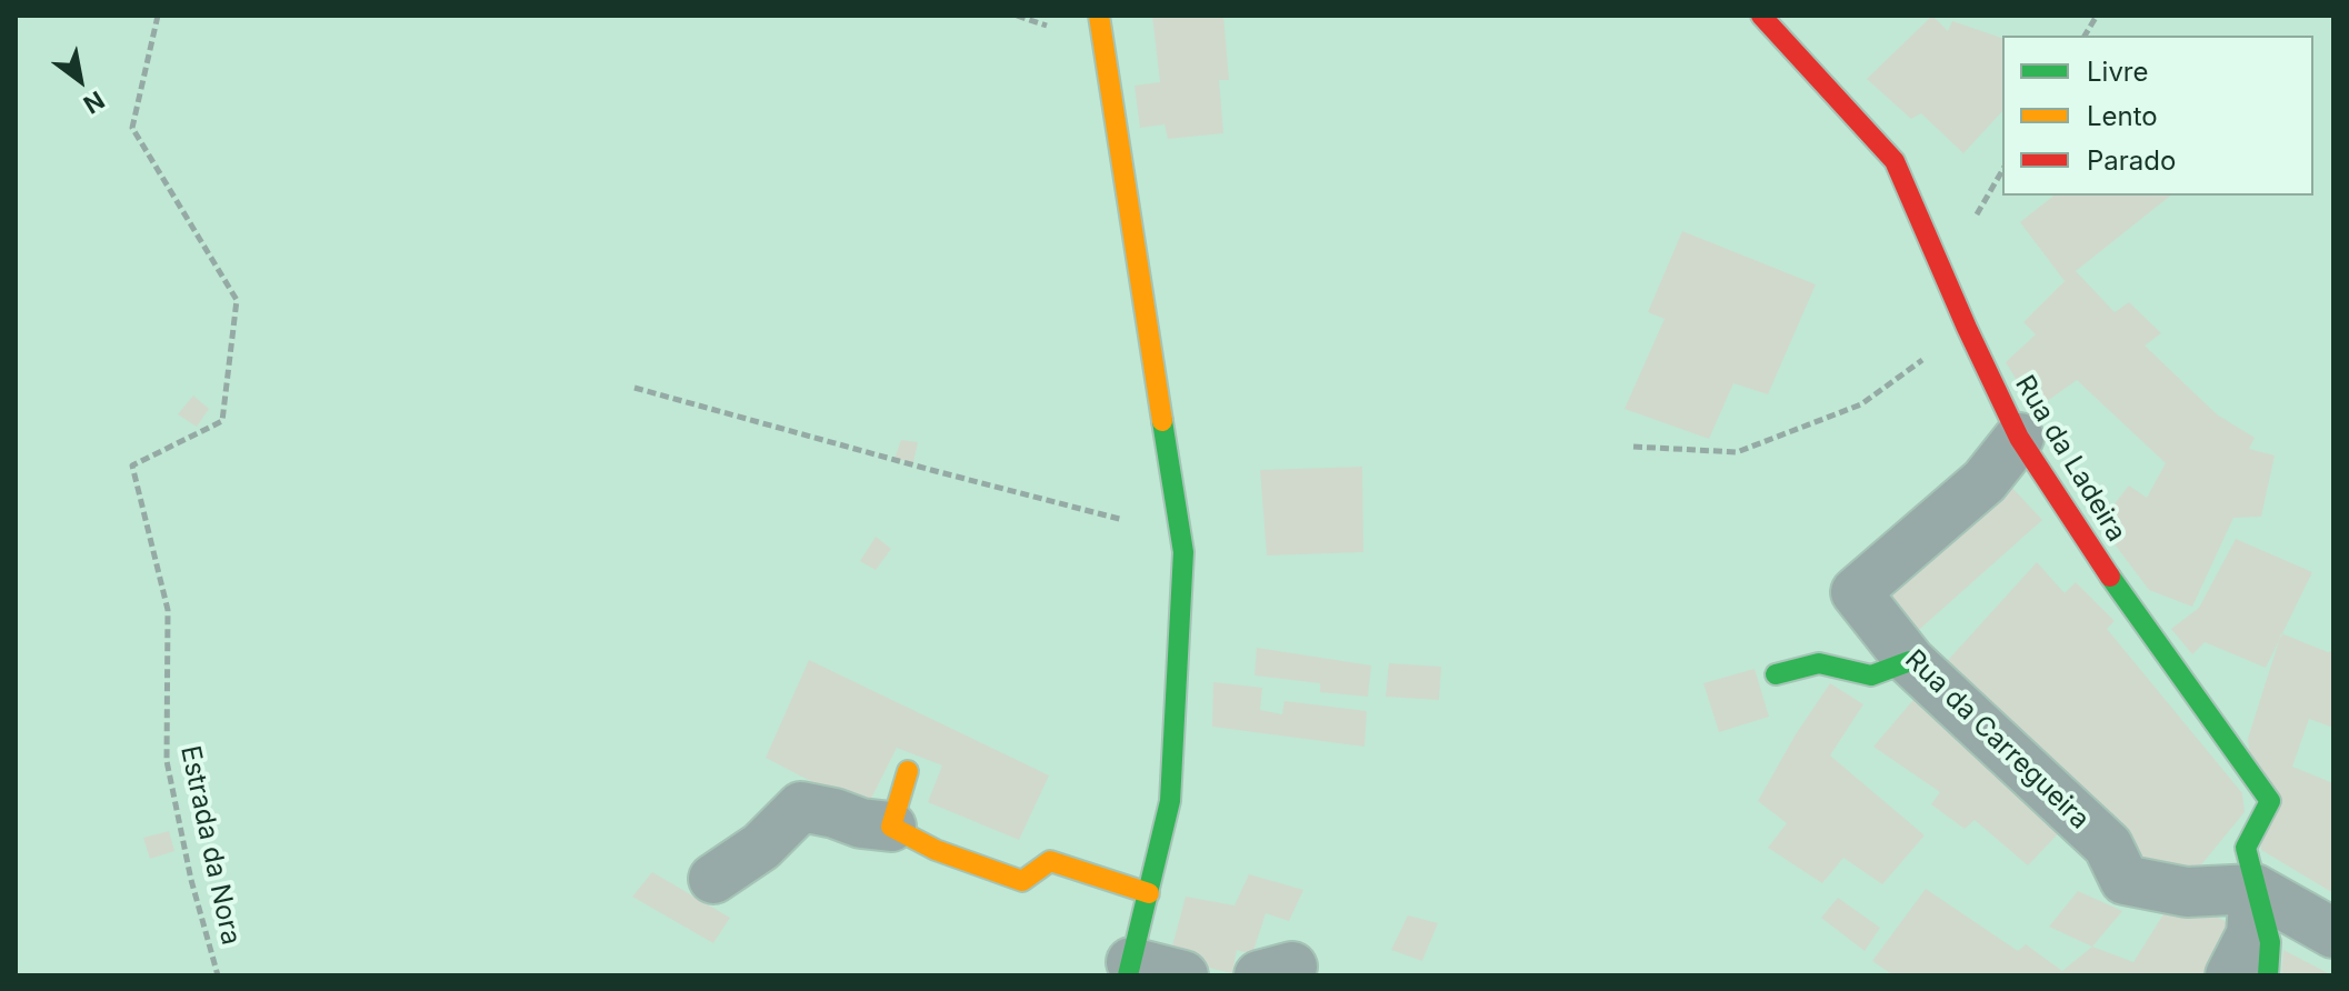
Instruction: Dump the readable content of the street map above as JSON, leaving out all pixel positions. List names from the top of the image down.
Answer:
{
  "streets": {
    "street": ["Rua da Ladeira", "Rua da Carregueira"],
    "path": ["Estrada da Nora"]
  },
  "crossings": [
    ["Rua da Ladeira", "Rua da Carregueira"]
  ],
  "legend": ["Livre", "Lento", "Parado"],
  "north": "bottom right"
}
